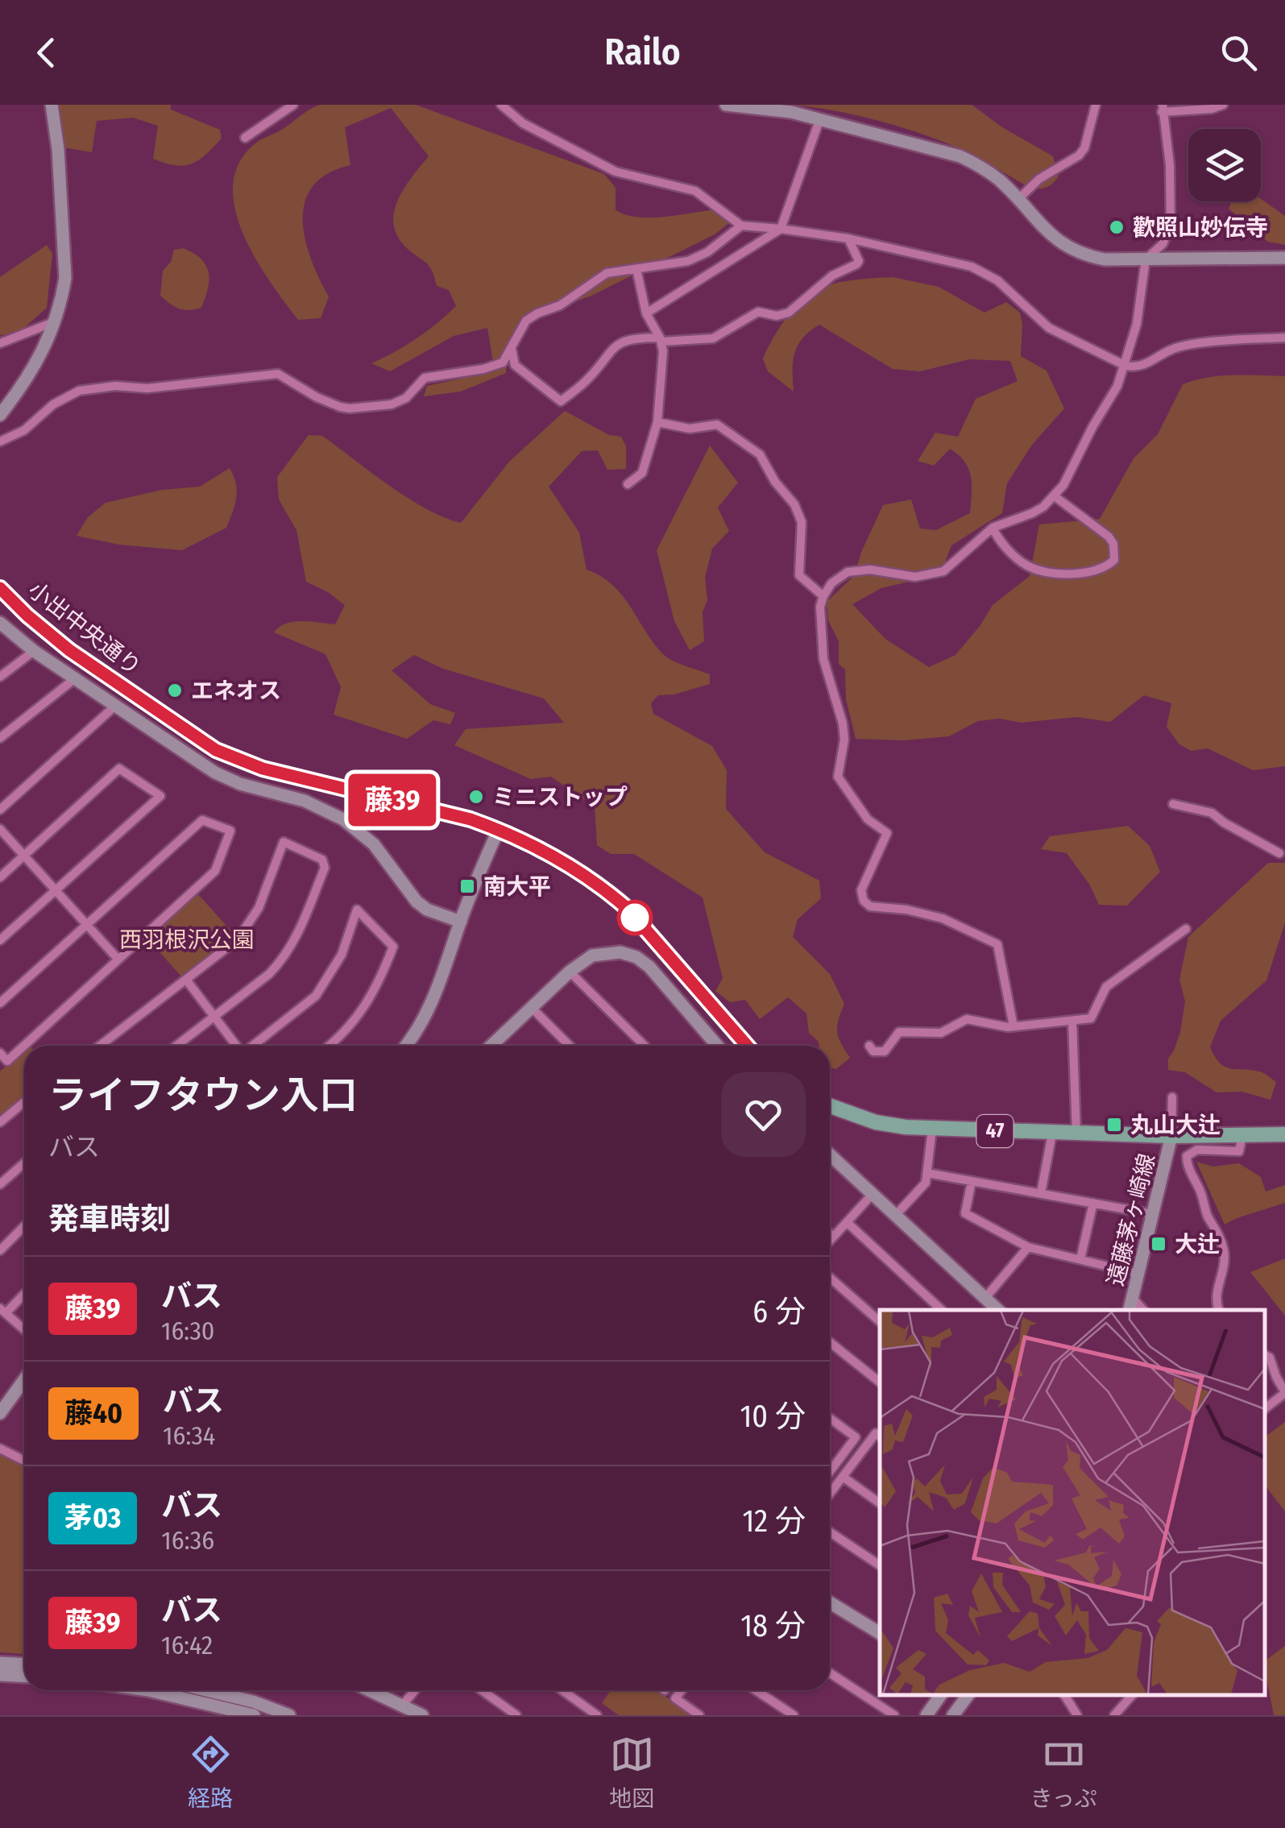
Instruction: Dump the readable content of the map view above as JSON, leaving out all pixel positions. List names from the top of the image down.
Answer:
{
  "streets": {
    "main road": ["小出中央通り", "47"],
    "street": ["遠藤茅ヶ崎線"]
  },
  "crossings": [
    ["47", "遠藤茅ヶ崎線"]
  ],
  "parks": ["西羽根沢公園"],
  "places": {
    "other": ["歡照山妙伝寺", "エネオス", "ミニストップ"],
    "transit": ["南大平", "丸山大辻", "大辻"]
  },
  "lines": ["bus line 藤39"],
  "page": {
    "header": "Railo",
    "on_map": "藤39",
    "heading": [
      ["ライフタウン入口", "バス"],
      "発車時刻"
    ],
    "list": [
      {
        "mark": "藤39",
        "name": "バス",
        "note": "16:30",
        "value": "6 分"
      },
      {
        "mark": "藤40",
        "name": "バス",
        "note": "16:34",
        "value": "10 分"
      },
      {
        "mark": "茅03",
        "name": "バス",
        "note": "16:36",
        "value": "12 分"
      },
      {
        "mark": "藤39",
        "name": "バス",
        "note": "16:42",
        "value": "18 分"
      }
    ],
    "tabs": ["経路", "地図", "きっぷ"]
  }
}
